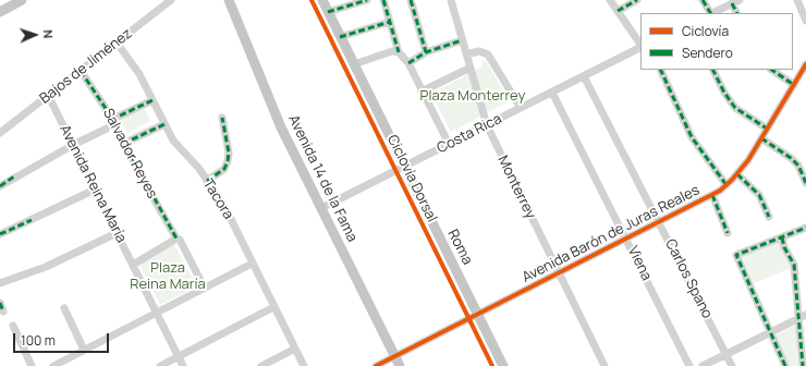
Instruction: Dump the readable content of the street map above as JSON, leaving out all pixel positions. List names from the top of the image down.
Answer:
{
  "streets": {
    "main road": ["Avenida 14 de la Fama", "Roma"],
    "street": [
      "Bajos de Jiménez",
      "Costa Rica",
      "Salvador Reyes",
      "Avenida Reina María",
      "Monterrey",
      "Tacora",
      "Avenida Barón de Juras Reales",
      "Viena",
      "Carlos Spano"
    ],
    "cycle path": ["Ciclovía Dorsal"]
  },
  "crossings": [
    ["Bajos de Jiménez", "Salvador Reyes"],
    ["Bajos de Jiménez", "Avenida Reina María"],
    ["Bajos de Jiménez", "Tacora"],
    ["Costa Rica", "Avenida 14 de la Fama"],
    ["Costa Rica", "Monterrey"],
    ["Costa Rica", "Roma"],
    ["Costa Rica", "Viena"],
    ["Costa Rica", "Carlos Spano"],
    ["Avenida 14 de la Fama", "Avenida Barón de Juras Reales"],
    ["Monterrey", "Avenida Barón de Juras Reales"],
    ["Avenida Barón de Juras Reales", "Roma"],
    ["Avenida Barón de Juras Reales", "Viena"],
    ["Avenida Barón de Juras Reales", "Carlos Spano"]
  ],
  "parks": ["Plaza Monterrey", "Plaza Reina María"],
  "legend": ["Ciclovía", "Sendero"],
  "scale_bar": "100 m",
  "north": "right"
}
